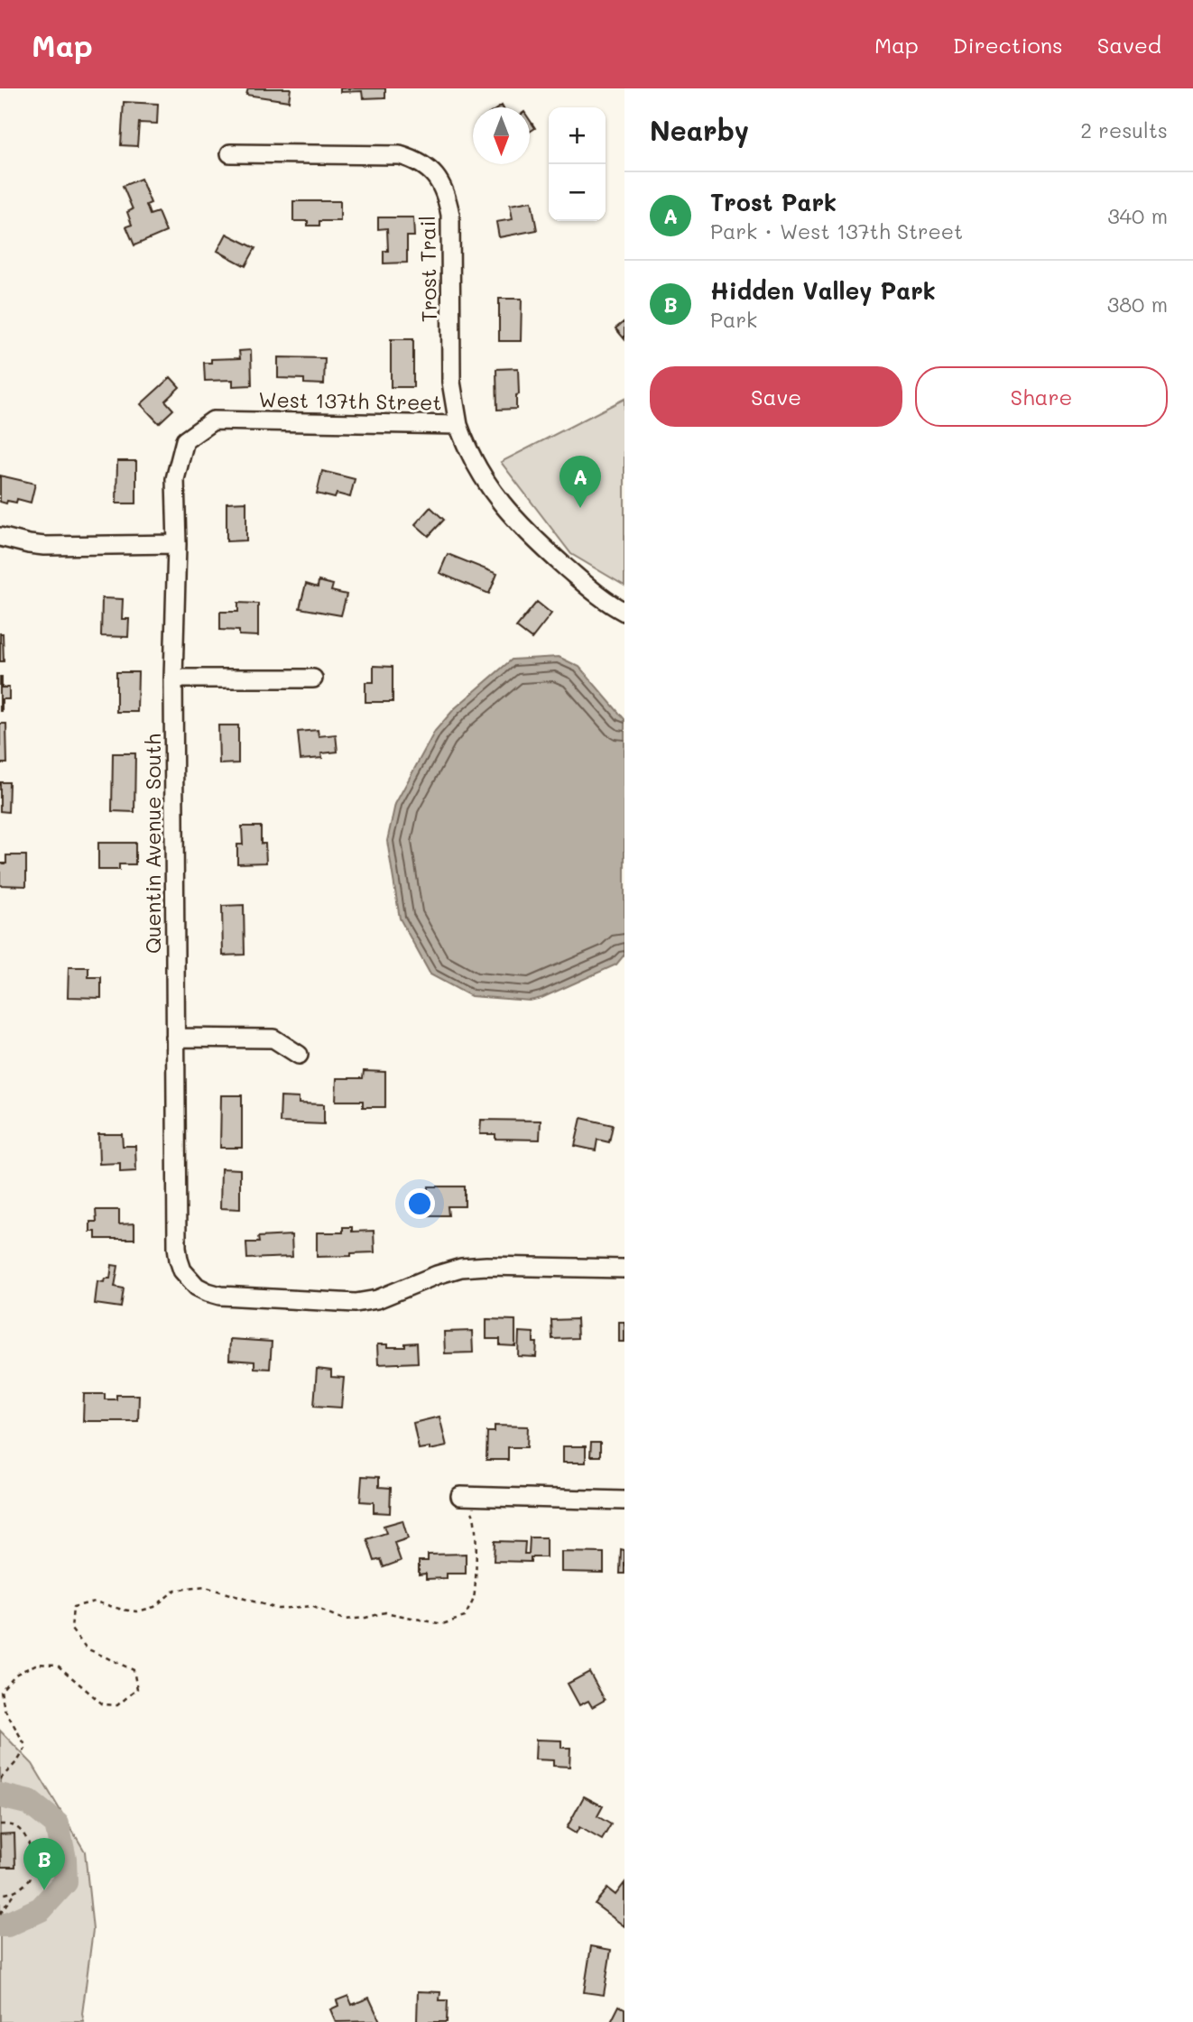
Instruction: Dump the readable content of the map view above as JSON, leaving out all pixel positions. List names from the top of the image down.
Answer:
{
  "streets": {
    "street": ["Trost Trail", "West 137th Street", "Quentin Avenue South"]
  },
  "crossings": [
    ["Trost Trail", "West 137th Street"],
    ["West 137th Street", "Quentin Avenue South"]
  ],
  "north": "bottom",
  "page": {
    "header": "Map",
    "nav": ["Map", "Directions", "Saved"],
    "heading": ["Nearby", "2 results"],
    "map_buttons": ["+", "−"],
    "list": [
      {
        "mark": "A",
        "name": "Trost Park",
        "note": "Park · West 137th Street",
        "value": "340 m"
      },
      {
        "mark": "B",
        "name": "Hidden Valley Park",
        "note": "Park",
        "value": "380 m"
      }
    ],
    "buttons": ["Save", "Share"],
    "pins": ["A", "B"]
  }
}
